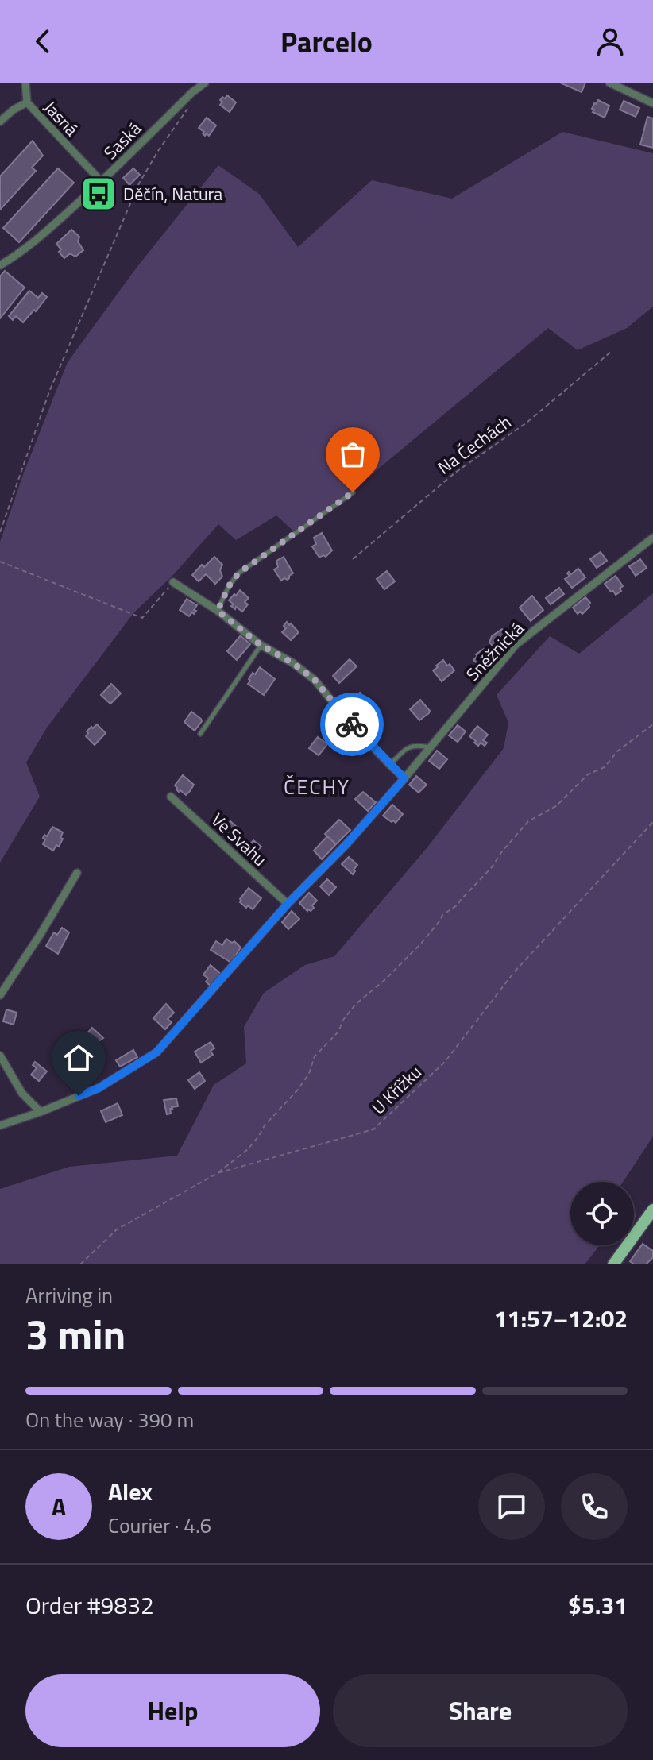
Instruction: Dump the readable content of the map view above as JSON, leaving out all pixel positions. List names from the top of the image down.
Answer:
{
  "streets": {
    "street": [
      "Jasná",
      "Saská",
      "Sněžnická",
      "Ve Svahu"
    ],
    "path": ["Na Čechách", "U Křížku"]
  },
  "crossings": [
    ["Jasná", "Saská"],
    ["Sněžnická", "Ve Svahu"]
  ],
  "districts": ["ČECHY"],
  "places": {
    "bus stop": ["Děčín, Natura"]
  },
  "page": {
    "header": "Parcelo",
    "heading": ["3 min", "Arriving in", "11:57–12:02"],
    "panel": [
      "Alex",
      "Courier · 4.6",
      "Order #9832",
      "$5.31"
    ],
    "bar": "On the way · 390 m",
    "round": "A",
    "buttons": ["Help", "Share"]
  }
}
